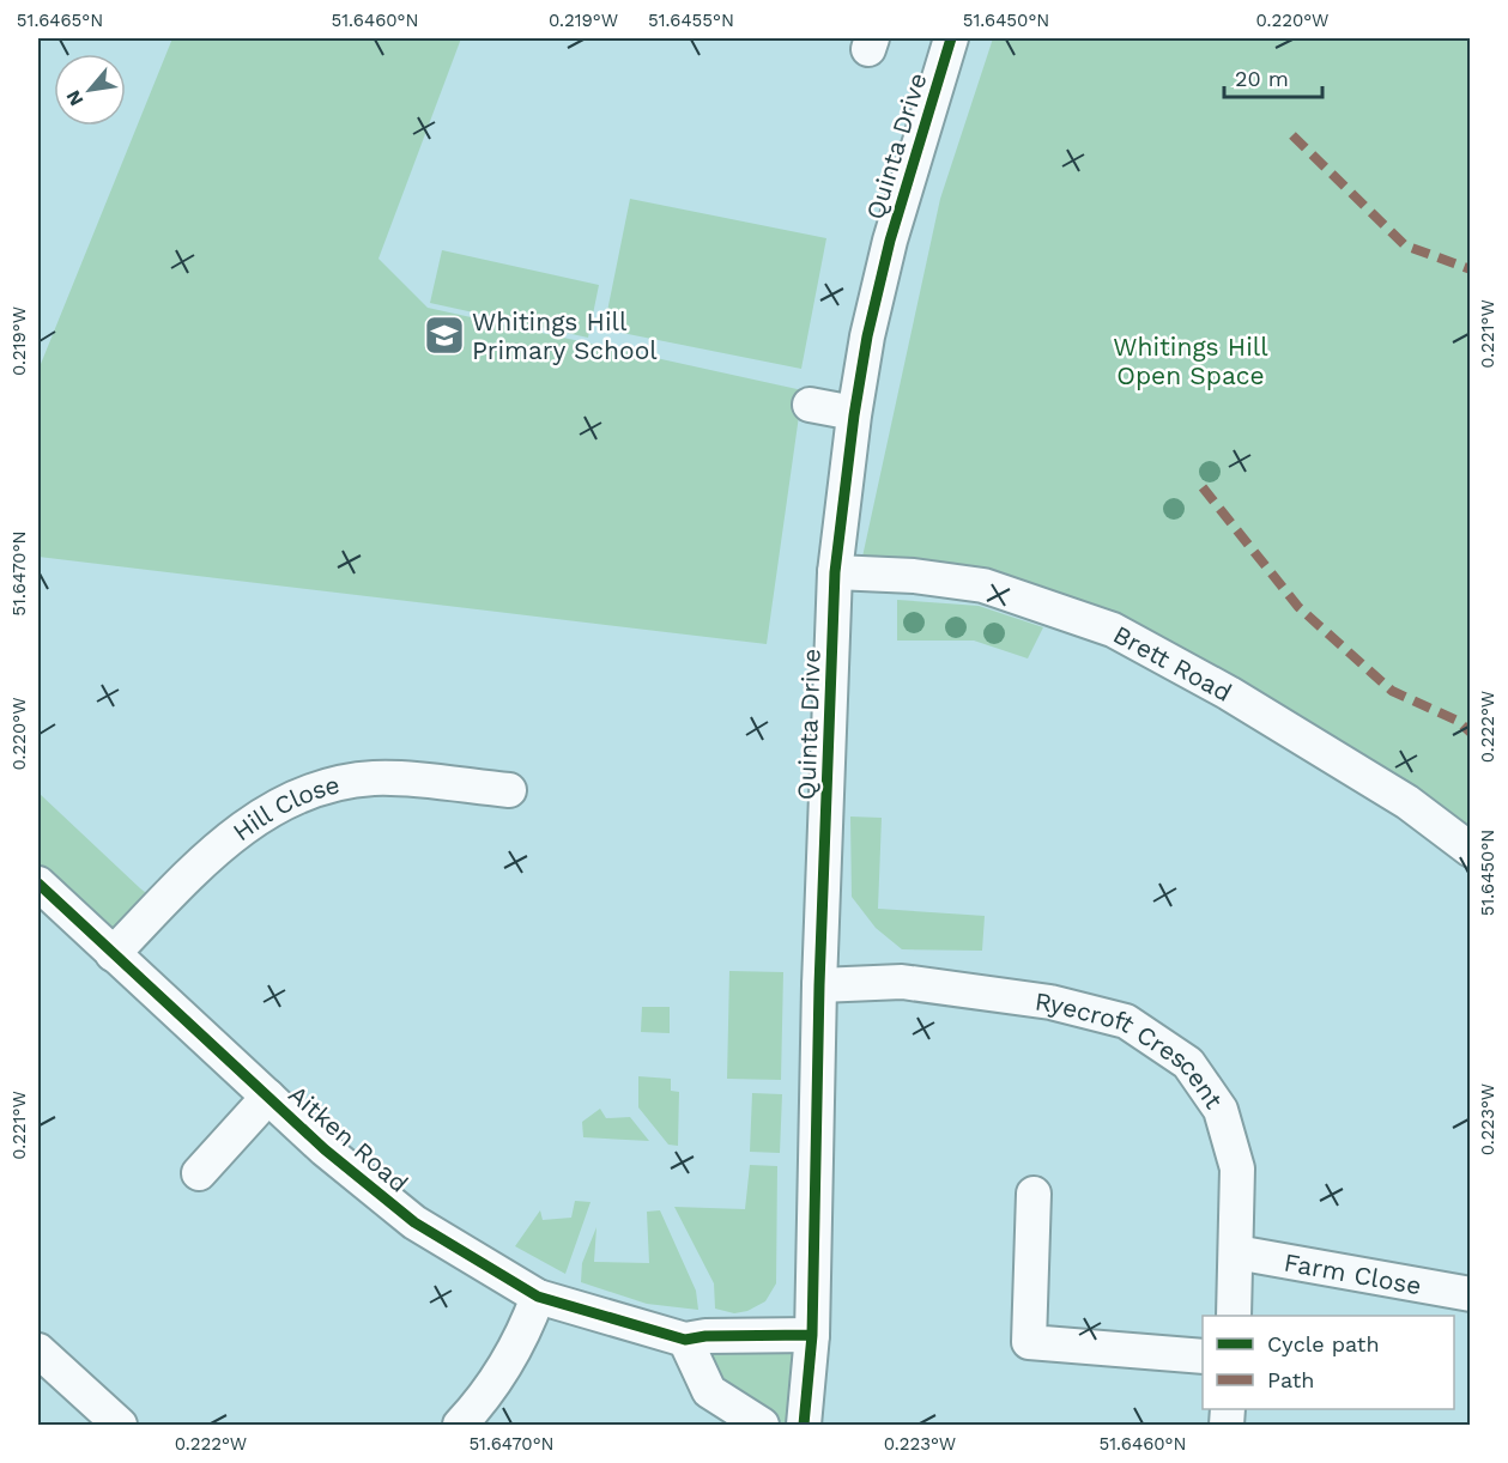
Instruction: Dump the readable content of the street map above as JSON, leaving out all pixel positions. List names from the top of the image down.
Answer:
{
  "streets": {
    "street": [
      "Quinta Drive",
      "Brett Road",
      "Hill Close",
      "Ryecroft Crescent",
      "Aitken Road",
      "Farm Close"
    ]
  },
  "crossings": [
    ["Quinta Drive", "Brett Road"],
    ["Quinta Drive", "Ryecroft Crescent"],
    ["Quinta Drive", "Aitken Road"],
    ["Hill Close", "Aitken Road"],
    ["Ryecroft Crescent", "Farm Close"]
  ],
  "parks": ["Whitings Hill Open Space"],
  "places": {
    "school or university": ["Whitings Hill Primary School"]
  },
  "legend": ["Cycle path", "Path"],
  "scale_bar": "20 m",
  "north": "bottom left",
  "coordinates": [
    "51.6465°N",
    "51.6460°N",
    "0.219°W",
    "51.6455°N",
    "51.6450°N",
    "0.220°W",
    "0.221°W",
    "51.6470°N",
    "0.222°W",
    "0.223°W"
  ]
}
